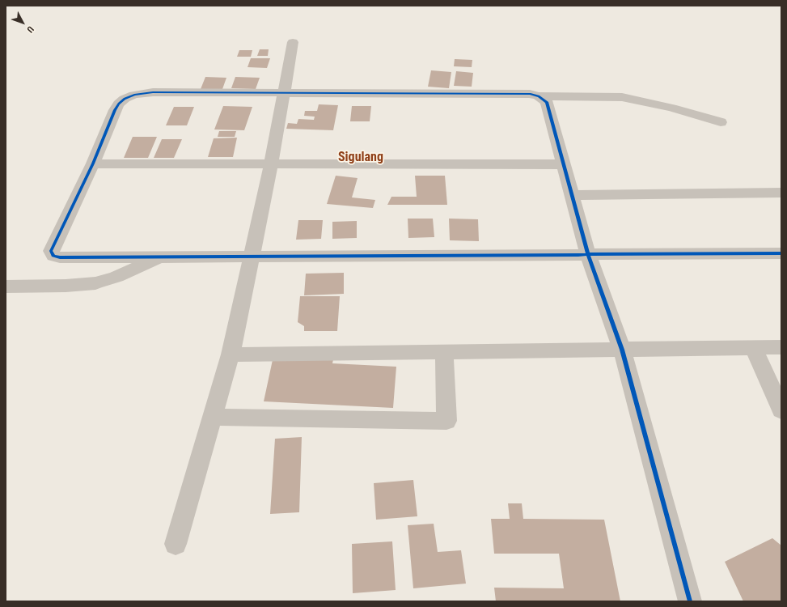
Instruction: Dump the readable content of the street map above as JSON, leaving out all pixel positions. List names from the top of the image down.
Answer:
{
  "districts": ["Sigulang"],
  "north": "bottom right"
}
